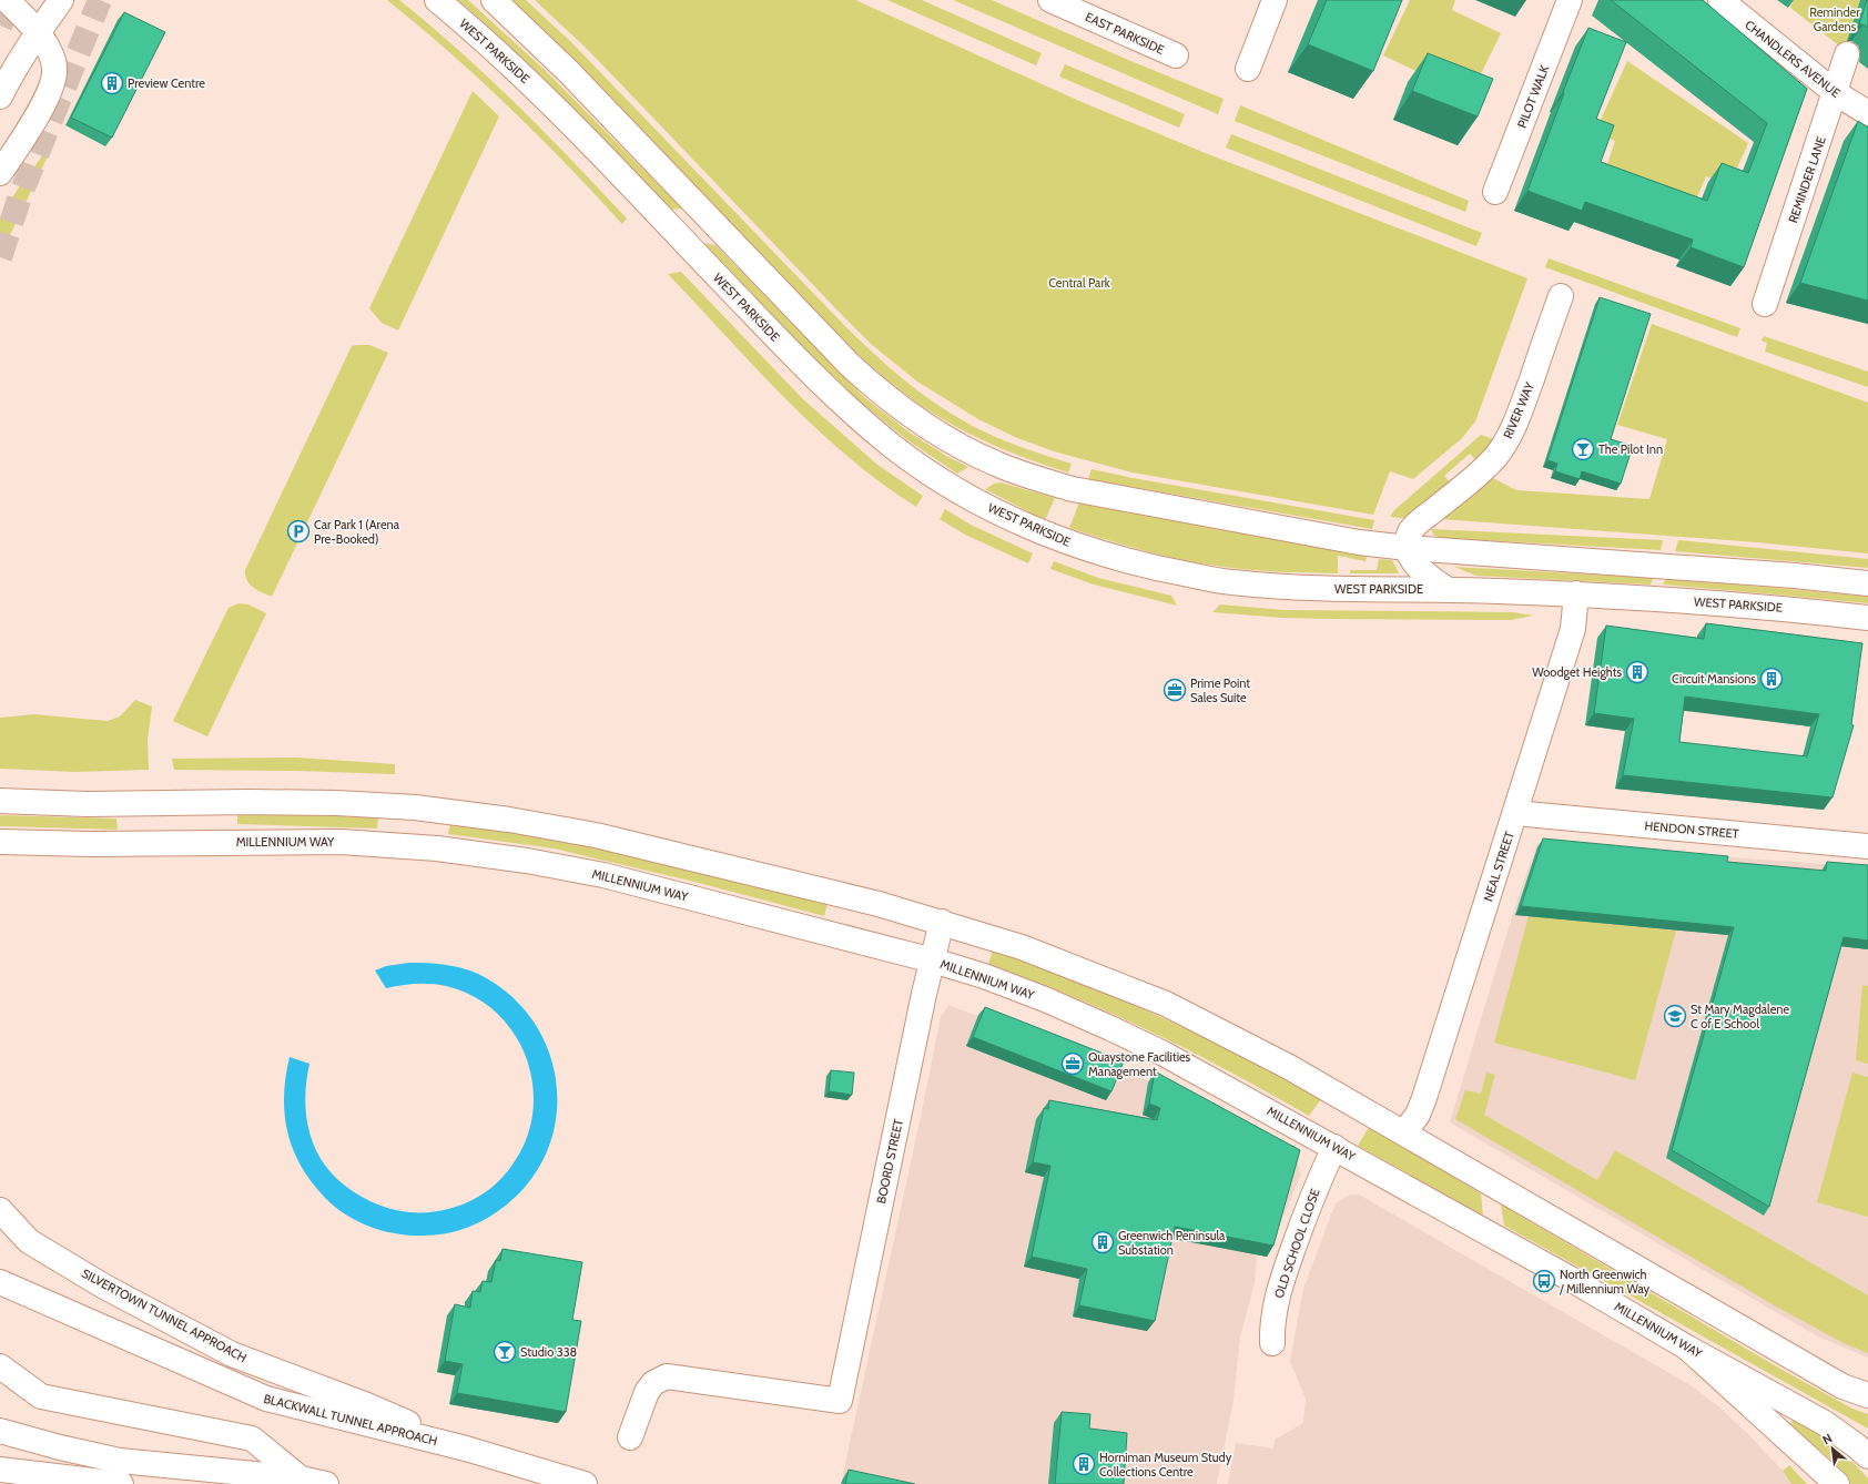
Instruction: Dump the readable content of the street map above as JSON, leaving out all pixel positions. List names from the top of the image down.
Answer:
{
  "streets": {
    "main road": [
      "EAST PARKSIDE",
      "WEST PARKSIDE",
      "CHANDLERS AVENUE",
      "PILOT WALK",
      "REMINDER LANE",
      "RIVER WAY",
      "HENDON STREET",
      "MILLENNIUM WAY",
      "NEAL STREET",
      "BOORD STREET",
      "OLD SCHOOL CLOSE",
      "SILVERTOWN TUNNEL APPROACH",
      "BLACKWALL TUNNEL APPROACH"
    ]
  },
  "crossings": [
    ["WEST PARKSIDE", "NEAL STREET"],
    ["CHANDLERS AVENUE", "REMINDER LANE"],
    ["HENDON STREET", "NEAL STREET"],
    ["MILLENNIUM WAY", "BOORD STREET"],
    ["MILLENNIUM WAY", "OLD SCHOOL CLOSE"],
    ["SILVERTOWN TUNNEL APPROACH", "BLACKWALL TUNNEL APPROACH"]
  ],
  "parks": ["Reminder Gardens", "Central Park"],
  "places": {
    "building": [
      "Preview Centre",
      "Woodget Heights",
      "Circuit Mansions",
      "Greenwich Peninsula Substation",
      "Horniman Museum Study Collections Centre"
    ],
    "bar": ["The Pilot Inn", "Studio 338"],
    "parking": ["Car Park 1 (Arena Pre-Booked)"],
    "office": ["Prime Point Sales Suite", "Quaystone Facilities Management"],
    "school or university": ["St Mary Magdalene C of E School"],
    "bus stop": ["North Greenwich / Millennium Way"]
  },
  "north": "top left"
}
